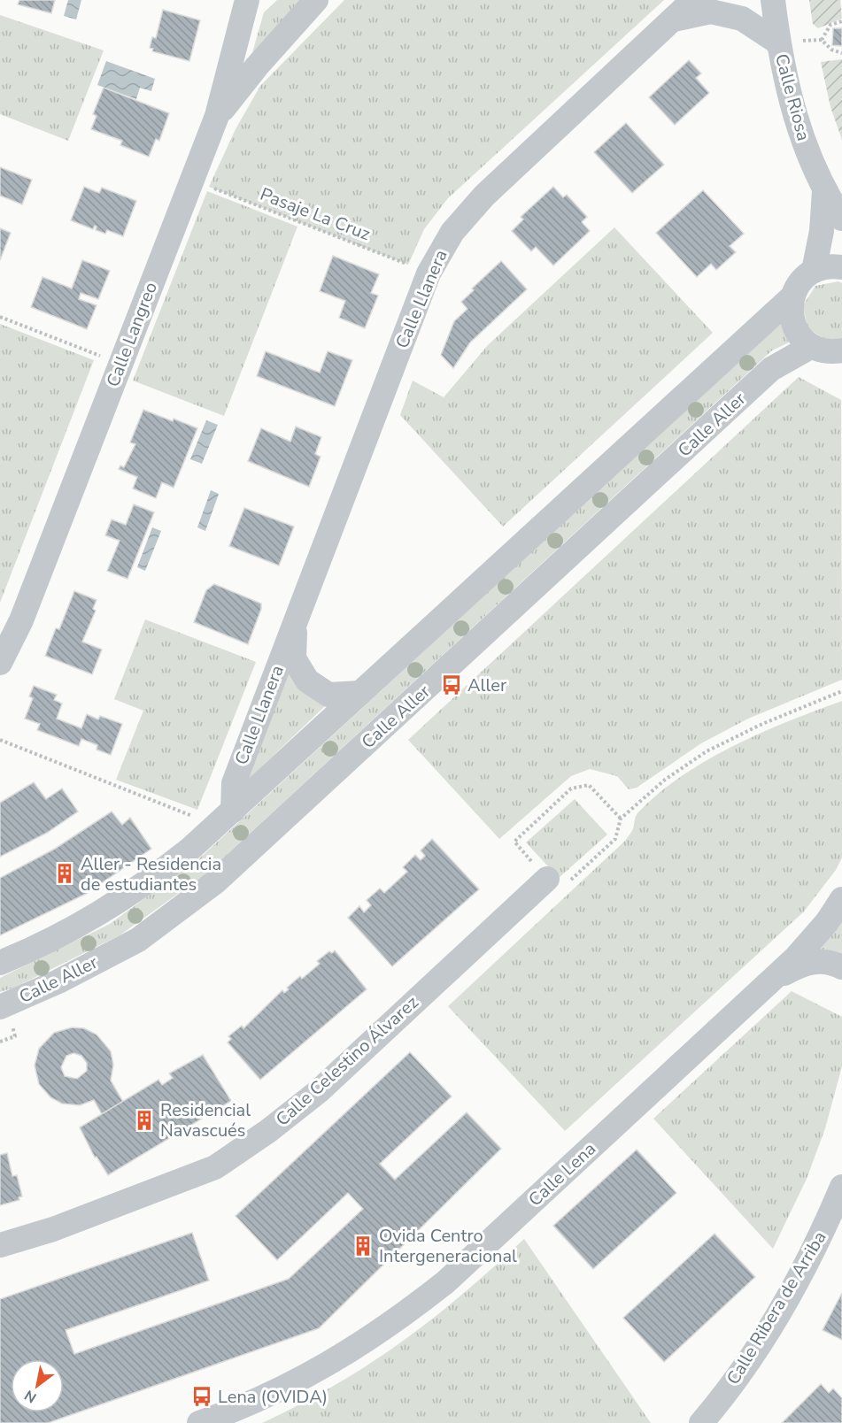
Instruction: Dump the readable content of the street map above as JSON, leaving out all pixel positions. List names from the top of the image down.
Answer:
{
  "streets": {
    "street": [
      "Calle Riosa",
      "Calle Llanera",
      "Calle Langreo",
      "Calle Aller",
      "Calle Celestino Álvarez",
      "Calle Lena",
      "Calle Ribera de Arriba"
    ],
    "path": ["Pasaje La Cruz"]
  },
  "crossings": [
    ["Pasaje La Cruz", "Calle Llanera"],
    ["Pasaje La Cruz", "Calle Langreo"]
  ],
  "places": {
    "bus stop": ["Aller", "Lena (OVIDA)"],
    "building": ["Aller - Residencia de estudiantes", "Residencial Navascués", "Ovida Centro Intergeneracional"]
  },
  "north": "bottom left"
}
